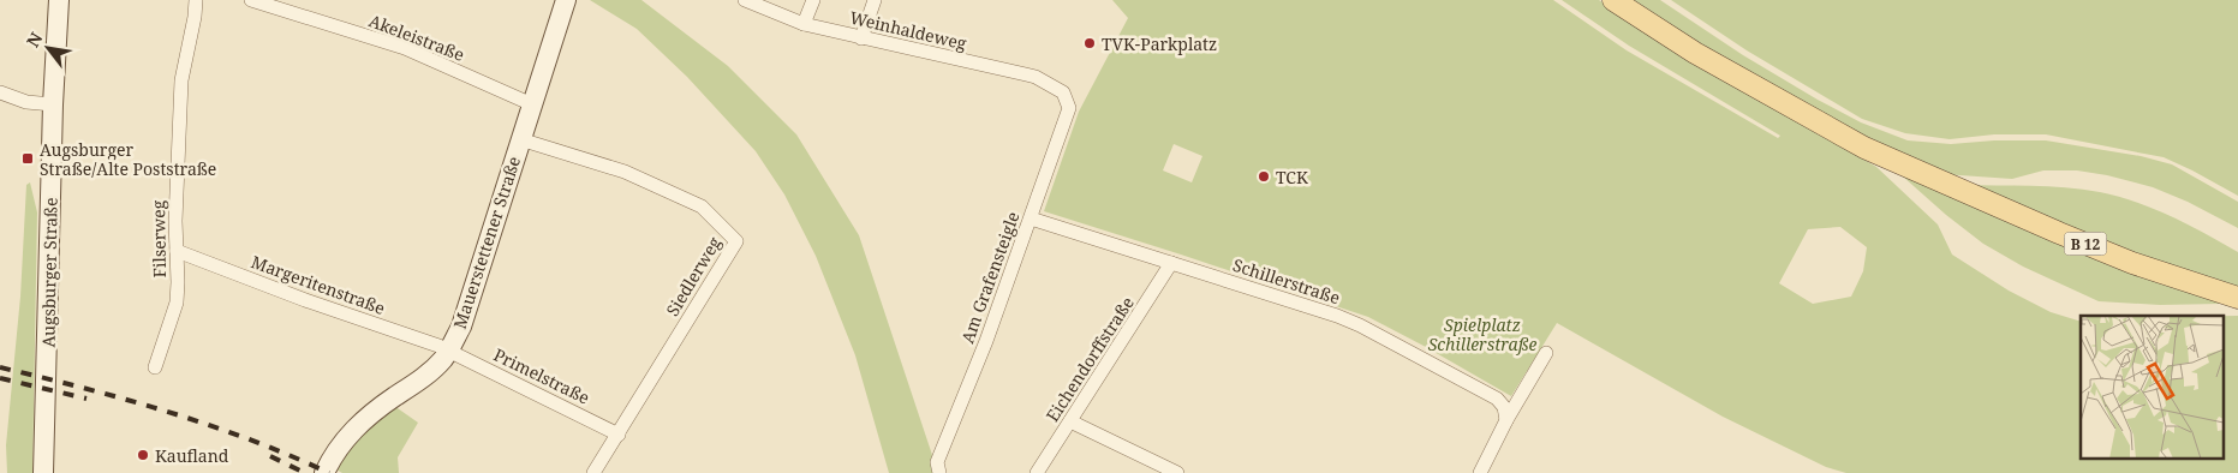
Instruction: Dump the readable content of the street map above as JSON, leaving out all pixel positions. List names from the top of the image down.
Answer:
{
  "streets": {
    "main road": ["Mauerstettener Straße", "B 12", "Augsburger Straße"],
    "street": [
      "Weinhaldeweg",
      "Akeleistraße",
      "Filserweg",
      "Siedlerweg",
      "Am Grafensteigle",
      "Schillerstraße",
      "Margeritenstraße",
      "Eichendorffstraße",
      "Primelstraße"
    ]
  },
  "crossings": [
    ["Weinhaldeweg", "Am Grafensteigle"],
    ["Akeleistraße", "Mauerstettener Straße"],
    ["Filserweg", "Margeritenstraße"],
    ["Mauerstettener Straße", "Siedlerweg"],
    ["Mauerstettener Straße", "Margeritenstraße"],
    ["Mauerstettener Straße", "Primelstraße"],
    ["Siedlerweg", "Primelstraße"],
    ["Am Grafensteigle", "Schillerstraße"],
    ["Schillerstraße", "Eichendorffstraße"],
    ["Margeritenstraße", "Primelstraße"]
  ],
  "parks": ["Spielplatz Schillerstraße"],
  "places": {
    "other": ["TVK-Parkplatz", "TCK", "Kaufland"],
    "transit": ["Augsburger Straße/Alte Poststraße"]
  },
  "north": "top left"
}
